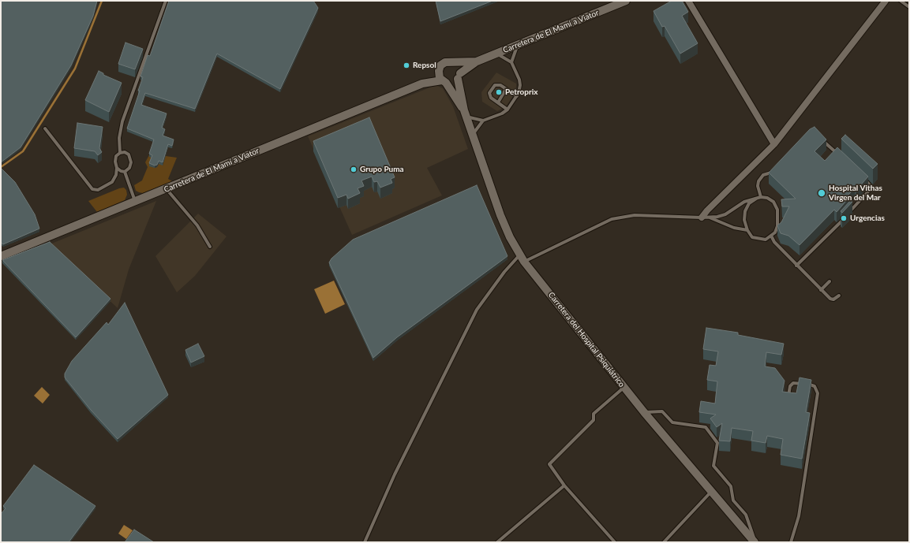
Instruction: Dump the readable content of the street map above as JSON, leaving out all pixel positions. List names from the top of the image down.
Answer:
{
  "streets": {
    "street": ["Carretera de El Mamí a Viator", "Carretera del Hospital Psiquiátrico"]
  },
  "places": [
    "Repsol",
    "Petroprix",
    "Grupo Puma",
    "Hospital Vithas Virgen del Mar",
    "Urgencias"
  ]
}
